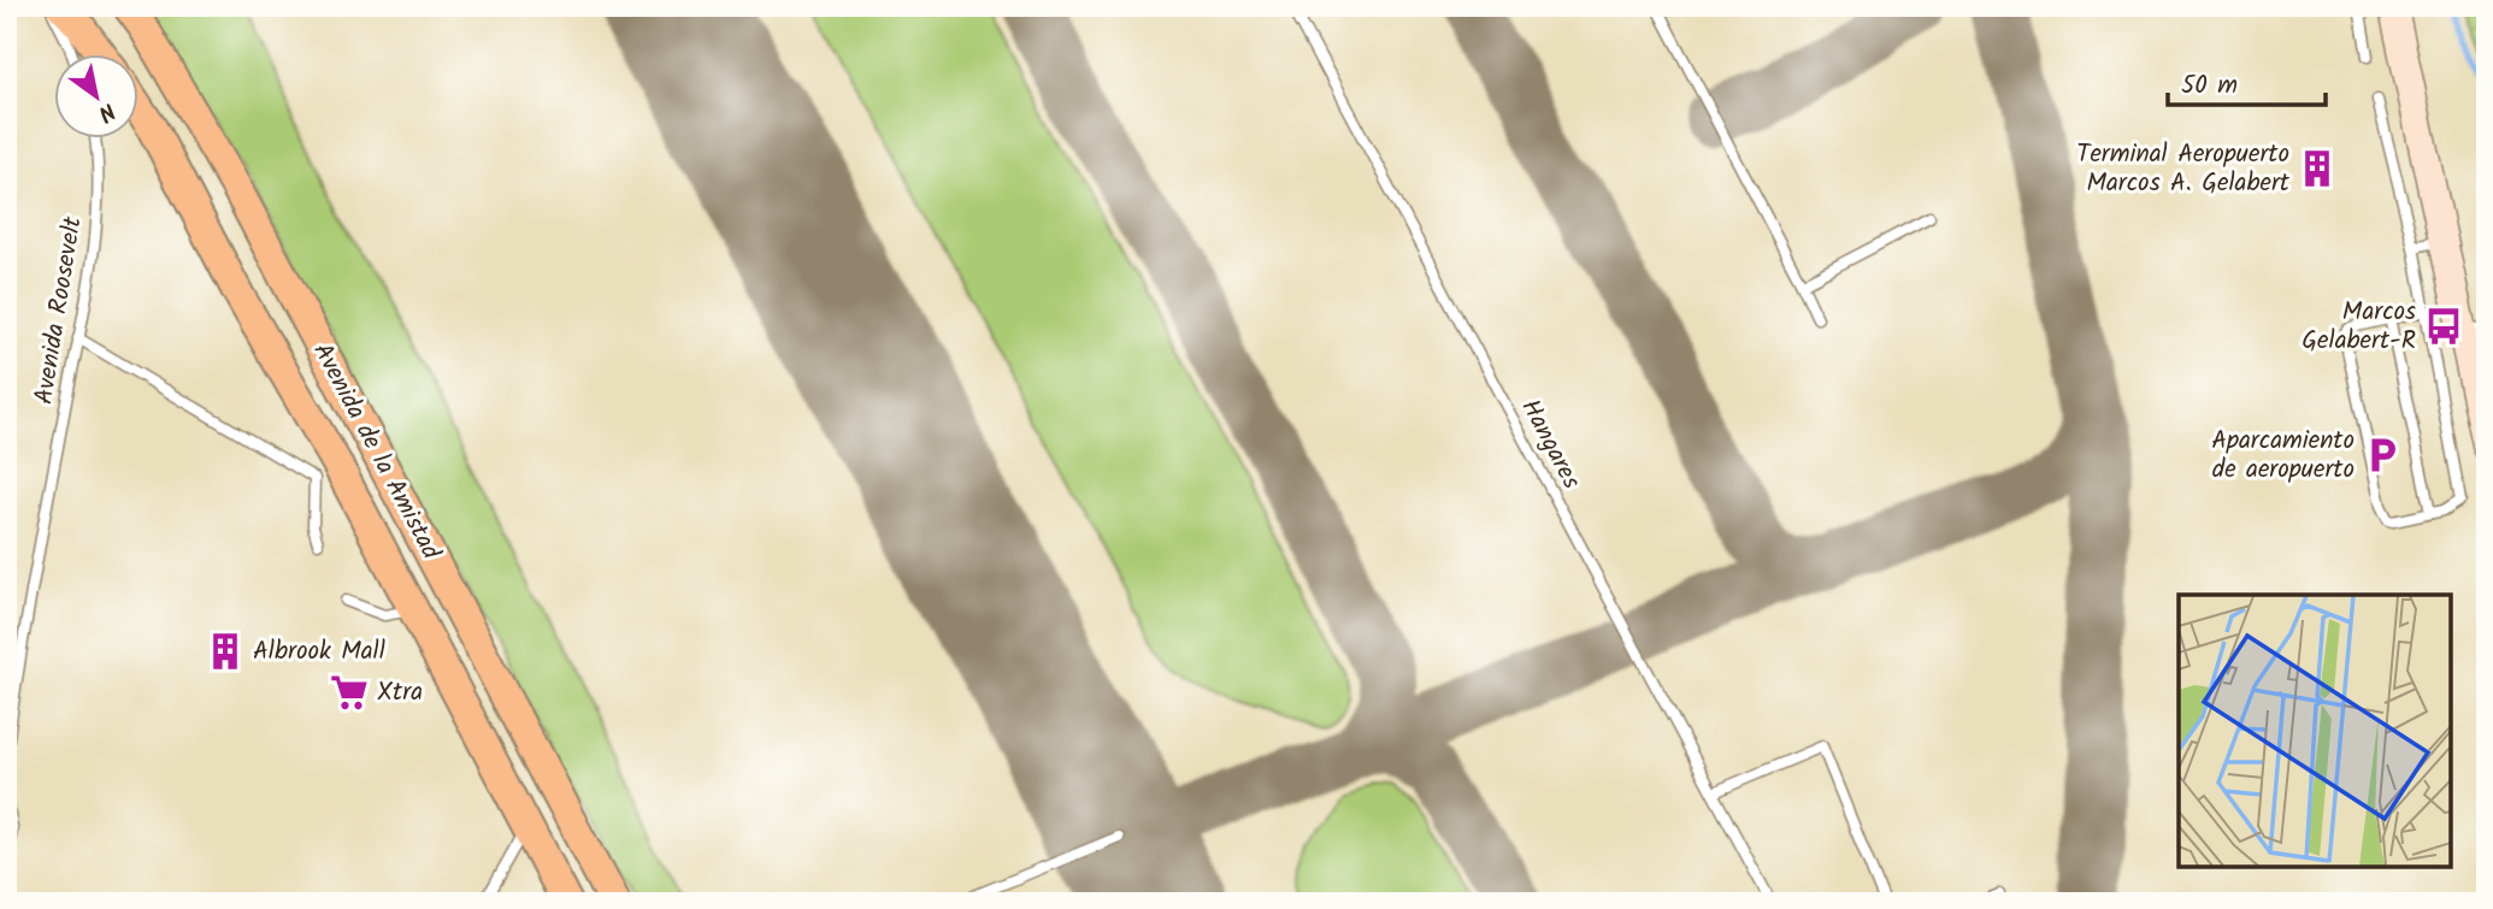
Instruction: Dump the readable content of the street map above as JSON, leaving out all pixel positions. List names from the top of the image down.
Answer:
{
  "streets": {
    "main road": ["Avenida de la Amistad"],
    "lane": ["Avenida Roosevelt", "Hangares"]
  },
  "places": {
    "building": ["Terminal Aeropuerto Marcos A. Gelabert", "Albrook Mall"],
    "bus stop": ["Marcos Gelabert-R"],
    "parking": ["Aparcamiento de aeropuerto"],
    "supermarket": ["Xtra"]
  },
  "scale_bar": "50 m",
  "north": "bottom right"
}
